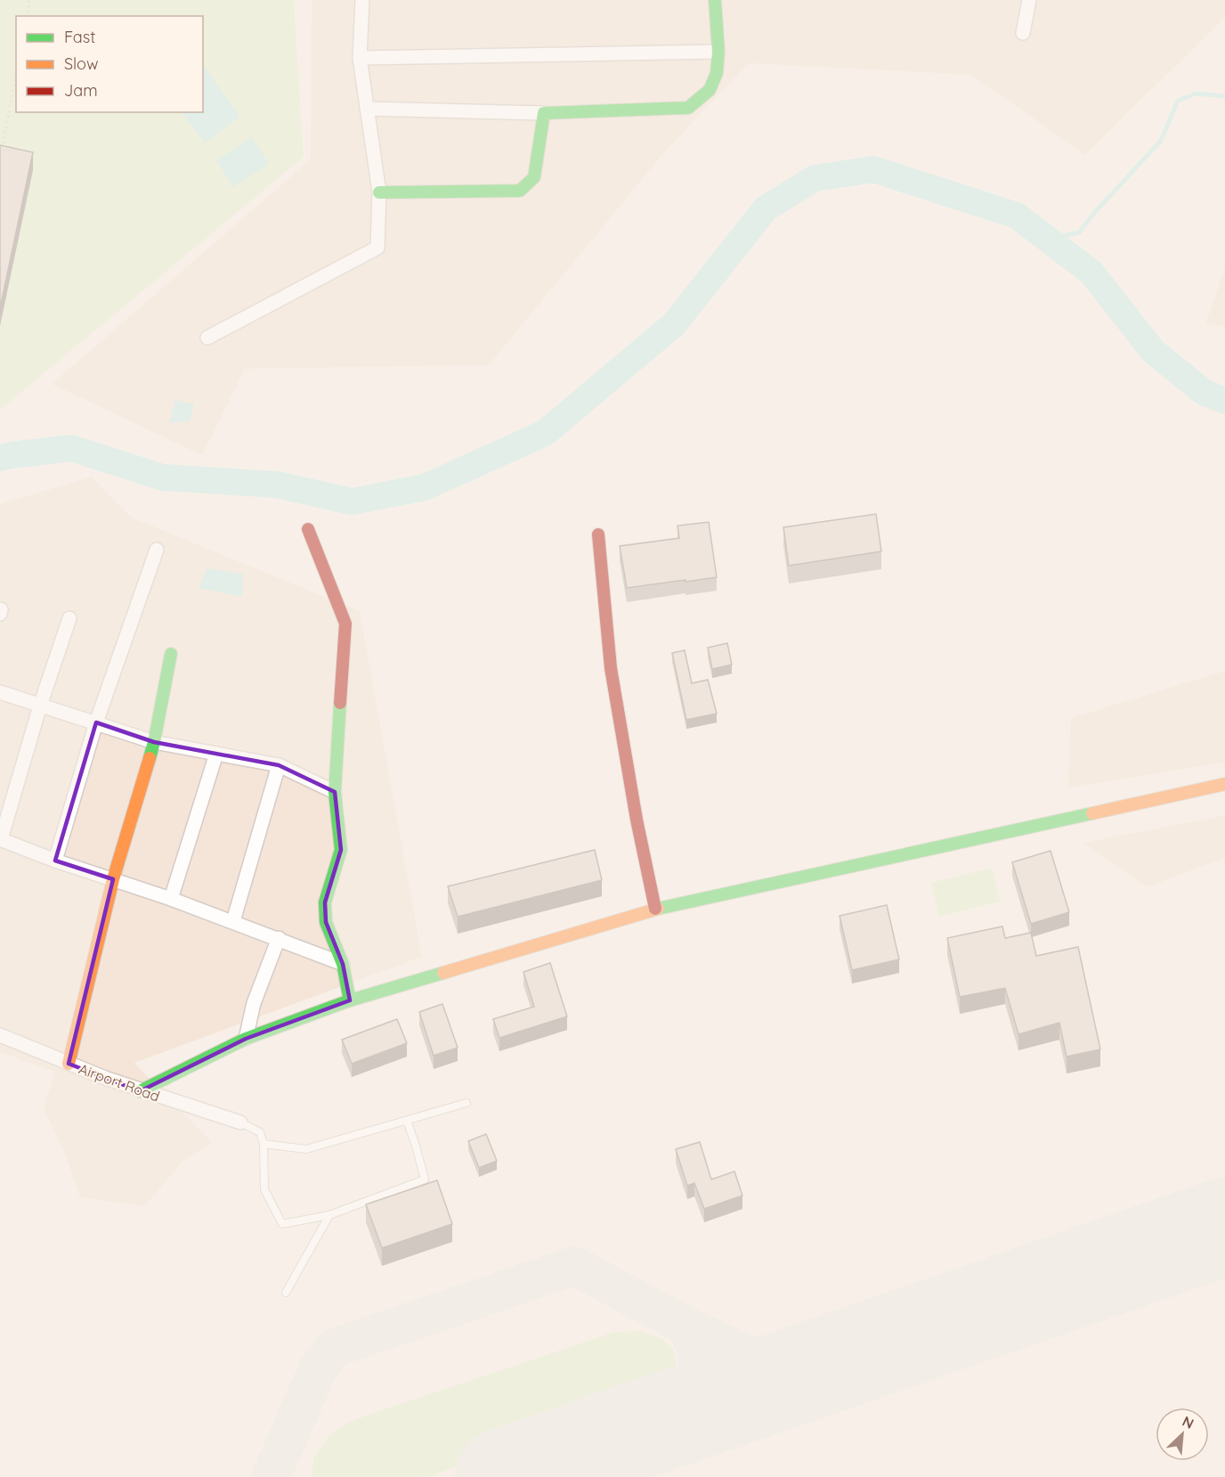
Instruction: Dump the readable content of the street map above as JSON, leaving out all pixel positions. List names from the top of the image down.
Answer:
{
  "streets": {
    "street": ["Airport Road"]
  },
  "legend": ["Fast", "Slow", "Jam"],
  "north": "top right"
}
